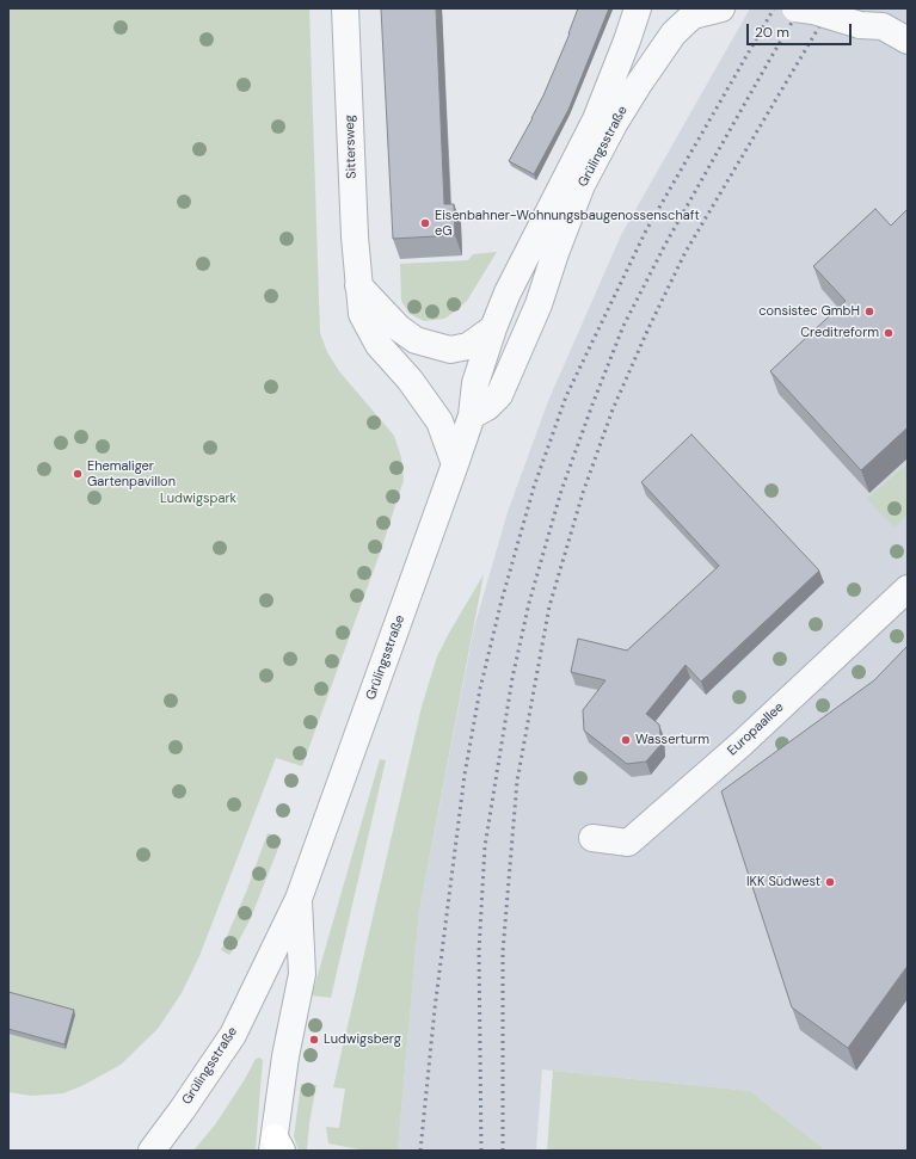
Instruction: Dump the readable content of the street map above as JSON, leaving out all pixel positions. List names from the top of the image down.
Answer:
{
  "streets": {
    "street": ["Sittersweg", "Grülingsstraße", "Europaallee"]
  },
  "crossings": [
    ["Sittersweg", "Grülingsstraße"]
  ],
  "parks": ["Ludwigspark"],
  "places": [
    "Eisenbahner-Wohnungsbaugenossenschaft eG",
    "consistec GmbH",
    "Creditreform",
    "Ehemaliger Gartenpavillon",
    "Wasserturm",
    "IKK Südwest",
    "Ludwigsberg"
  ],
  "scale_bar": "20 m"
}
